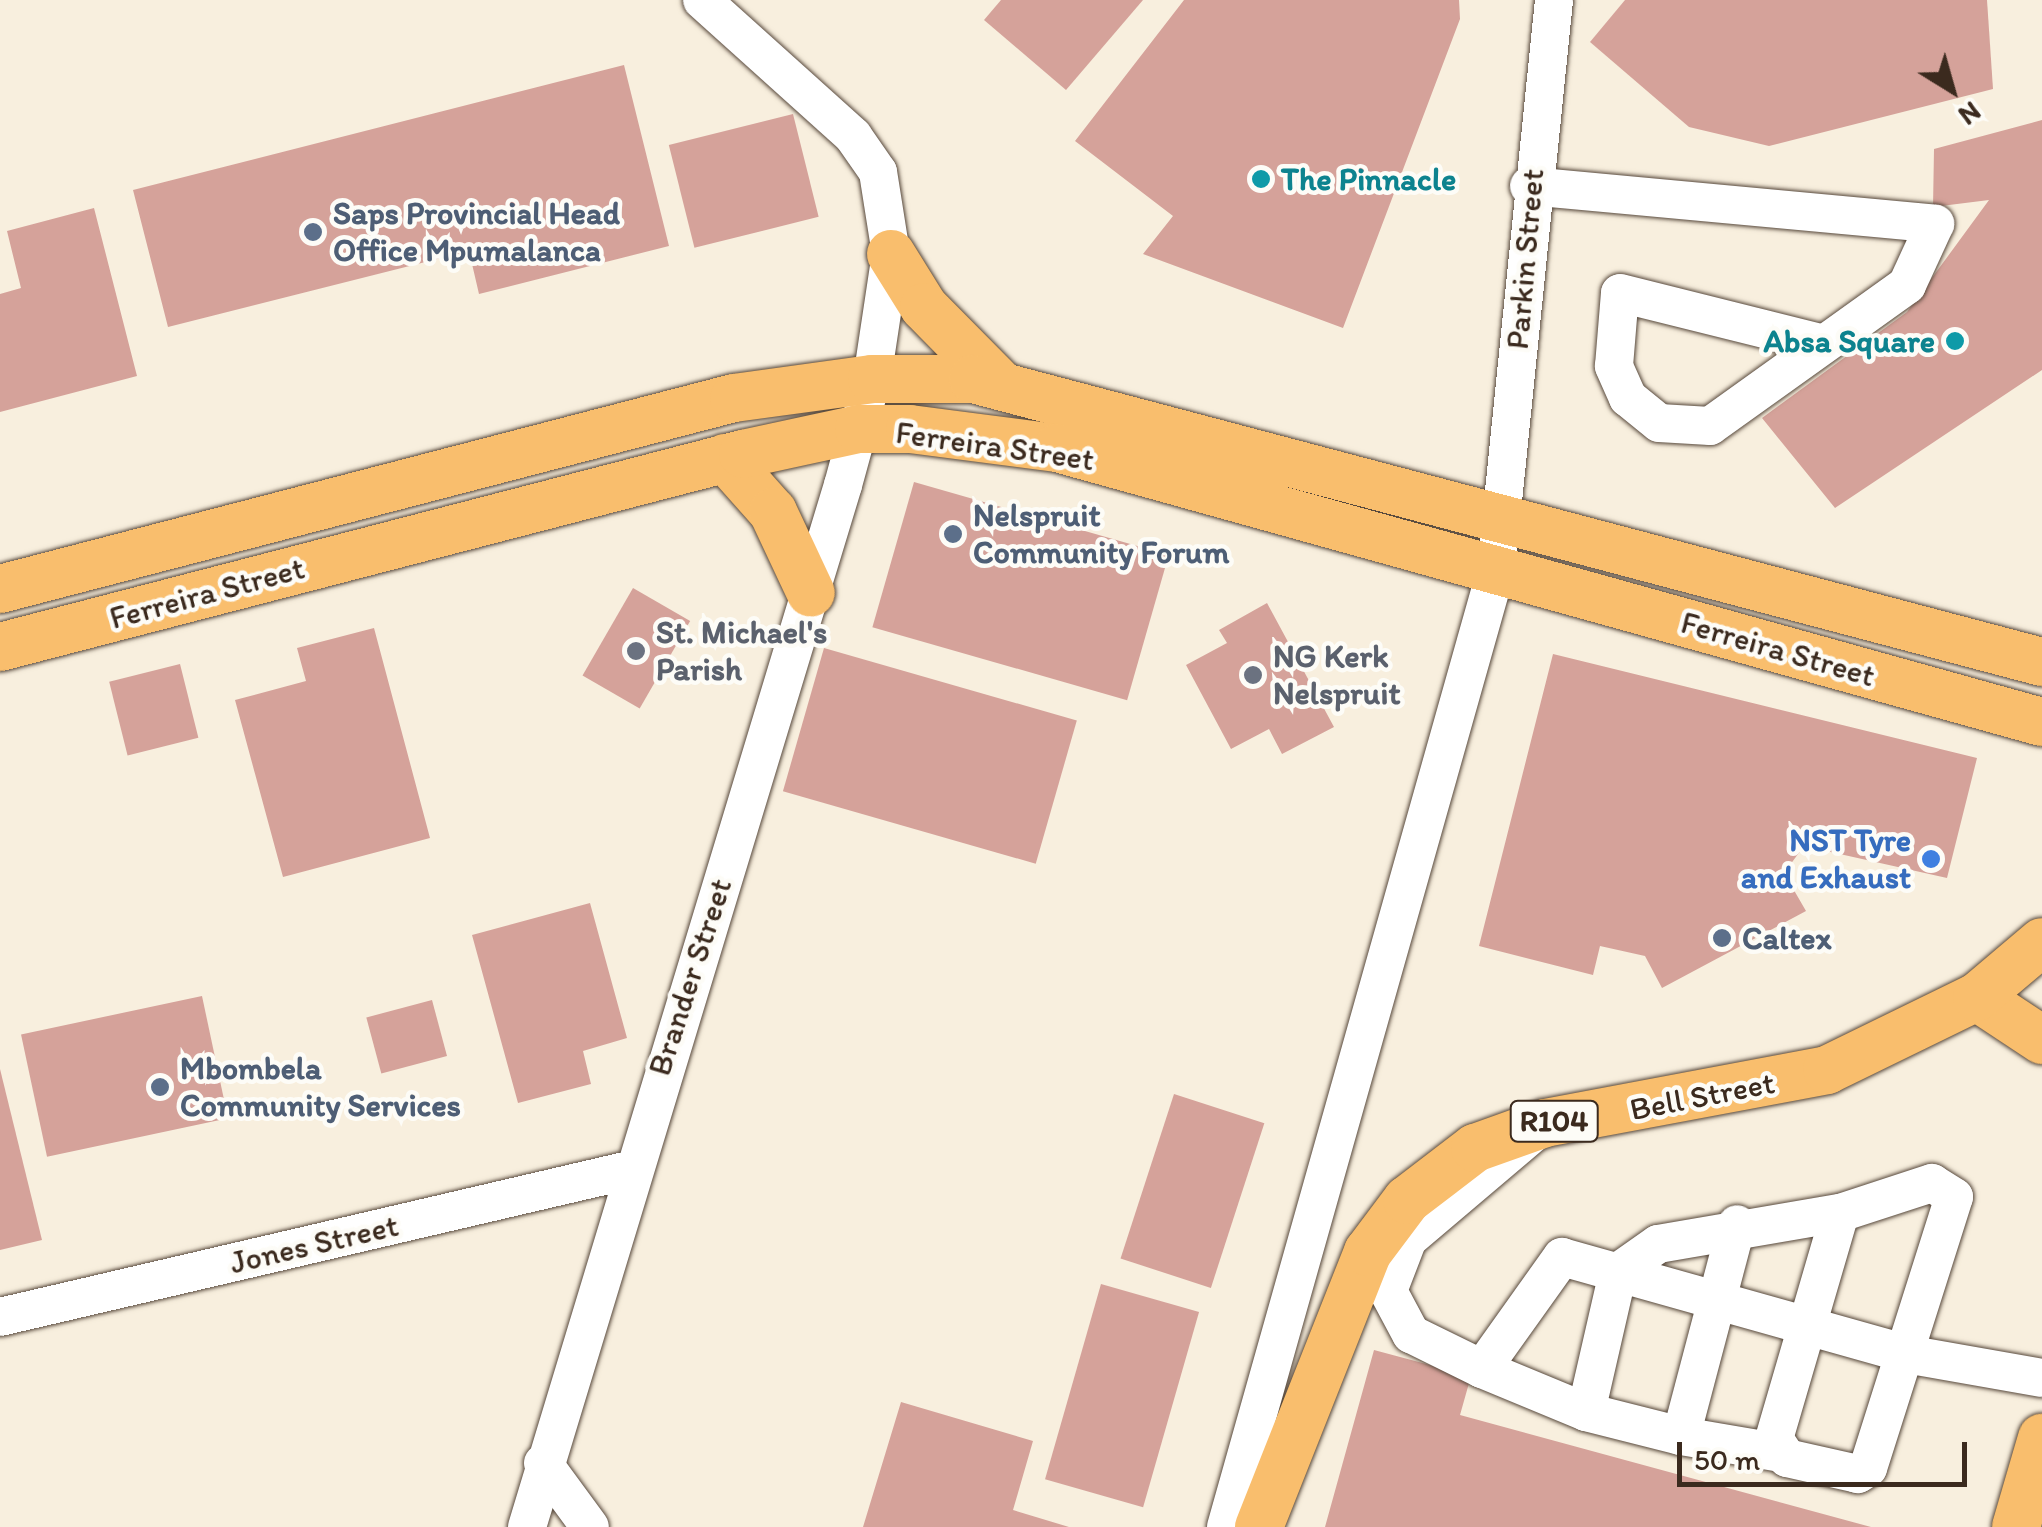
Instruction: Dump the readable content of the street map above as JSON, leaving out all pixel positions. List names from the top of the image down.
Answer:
{
  "streets": {
    "main road": ["Ferreira Street", "Bell Street", "R104"],
    "street": ["Parkin Street", "Brander Street", "Jones Street"]
  },
  "crossings": [
    ["Parkin Street", "Ferreira Street"],
    ["Ferreira Street", "Brander Street"],
    ["Brander Street", "Jones Street"]
  ],
  "places": [
    "The Pinnacle",
    "Saps Provincial Head Office Mpumalanca",
    "Absa Square",
    "Nelspruit Community Forum",
    "St. Michael's Parish",
    "NG Kerk Nelspruit",
    "NST Tyre and Exhaust",
    "Caltex",
    "Mbombela Community Services"
  ],
  "scale_bar": "50 m",
  "north": "bottom right"
}
